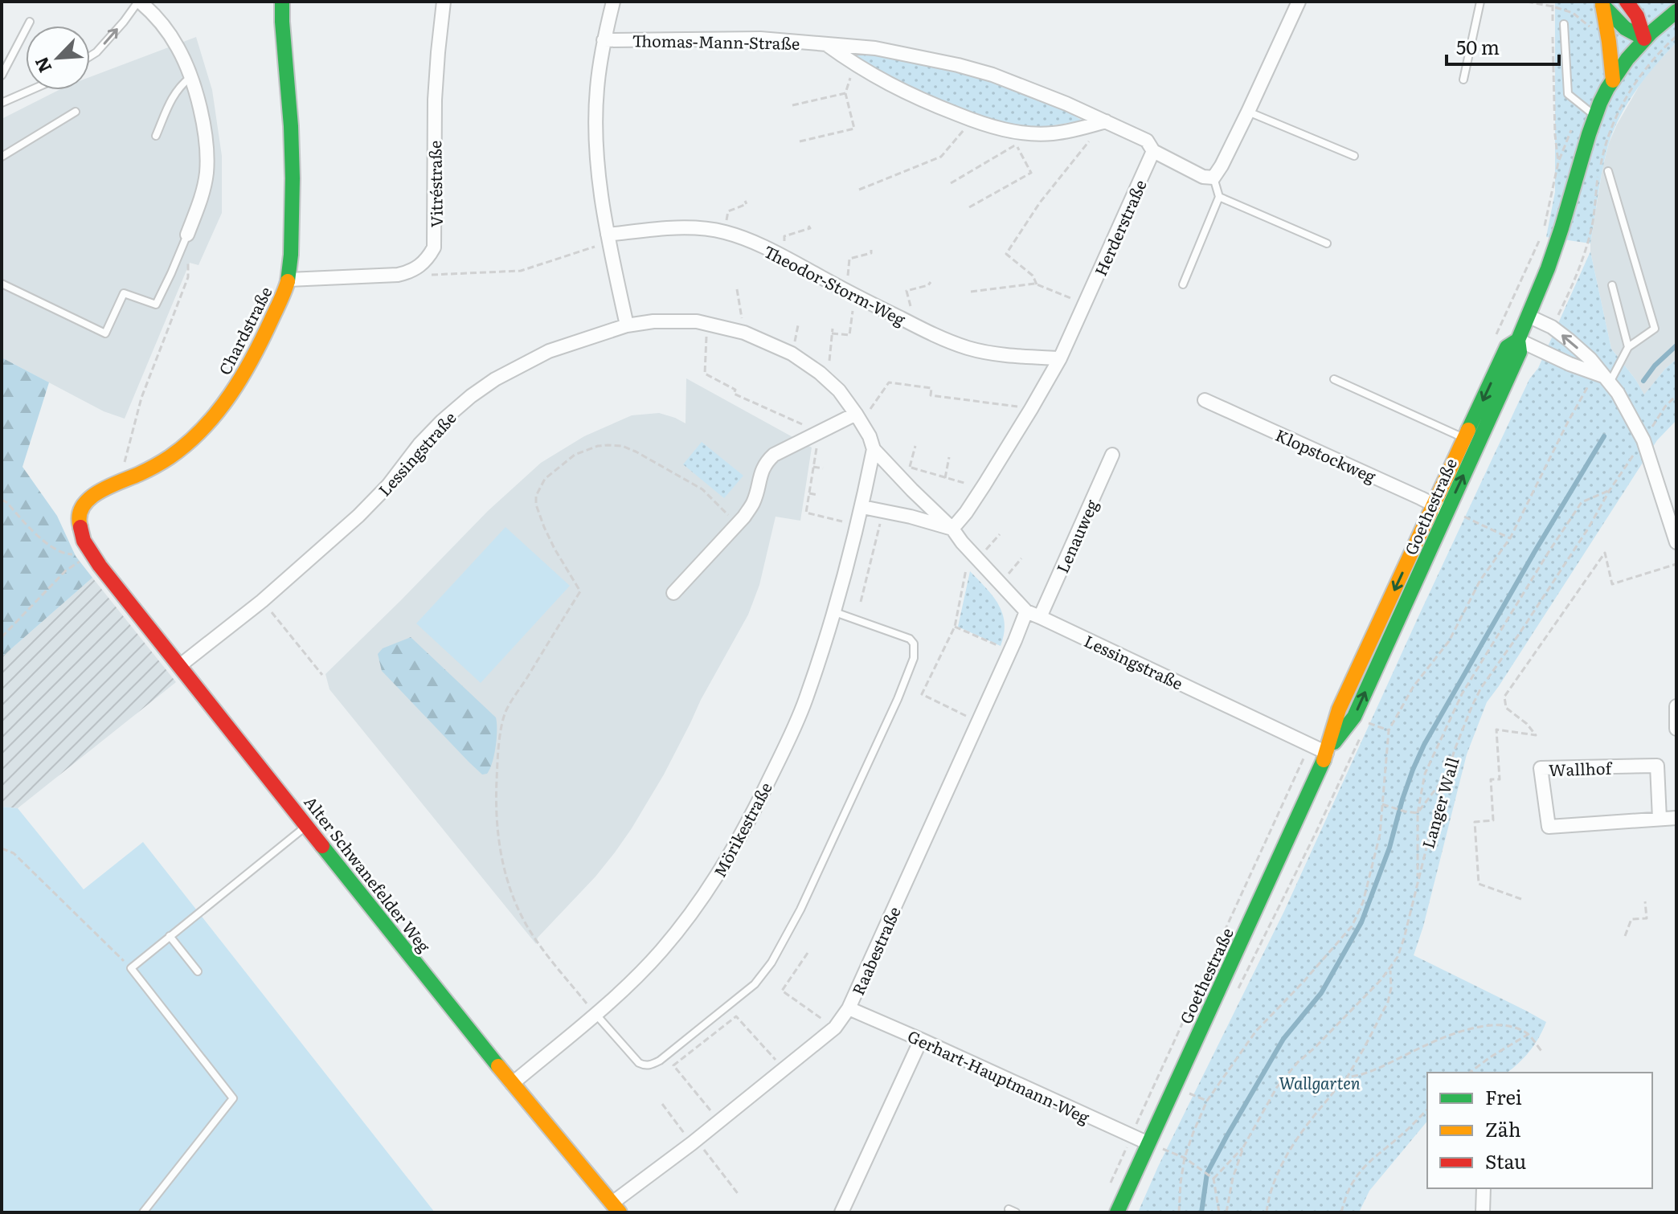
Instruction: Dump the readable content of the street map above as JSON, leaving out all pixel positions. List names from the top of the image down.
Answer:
{
  "streets": {
    "main road": ["Chardstraße", "Goethestraße", "Alter Schwanefelder Weg"],
    "street": [
      "Thomas-Mann-Straße",
      "Vitréstraße",
      "Herderstraße",
      "Theodor-Storm-Weg",
      "Lessingstraße",
      "Klopstockweg",
      "Lenauweg",
      "Wallhof",
      "Mörikestraße",
      "Raabestraße",
      "Gerhart-Hauptmann-Weg"
    ],
    "path": ["Langer Wall"]
  },
  "crossings": [
    ["Thomas-Mann-Straße", "Herderstraße"],
    ["Herderstraße", "Theodor-Storm-Weg"],
    ["Herderstraße", "Lessingstraße"],
    ["Chardstraße", "Alter Schwanefelder Weg"],
    ["Lessingstraße", "Goethestraße"],
    ["Lessingstraße", "Lenauweg"],
    ["Lessingstraße", "Mörikestraße"],
    ["Lessingstraße", "Alter Schwanefelder Weg"],
    ["Lessingstraße", "Raabestraße"],
    ["Klopstockweg", "Goethestraße"],
    ["Goethestraße", "Gerhart-Hauptmann-Weg"],
    ["Mörikestraße", "Alter Schwanefelder Weg"],
    ["Alter Schwanefelder Weg", "Raabestraße"],
    ["Raabestraße", "Gerhart-Hauptmann-Weg"]
  ],
  "parks": ["Wallgarten"],
  "legend": ["Frei", "Zäh", "Stau"],
  "scale_bar": "50 m",
  "north": "bottom left"
}
